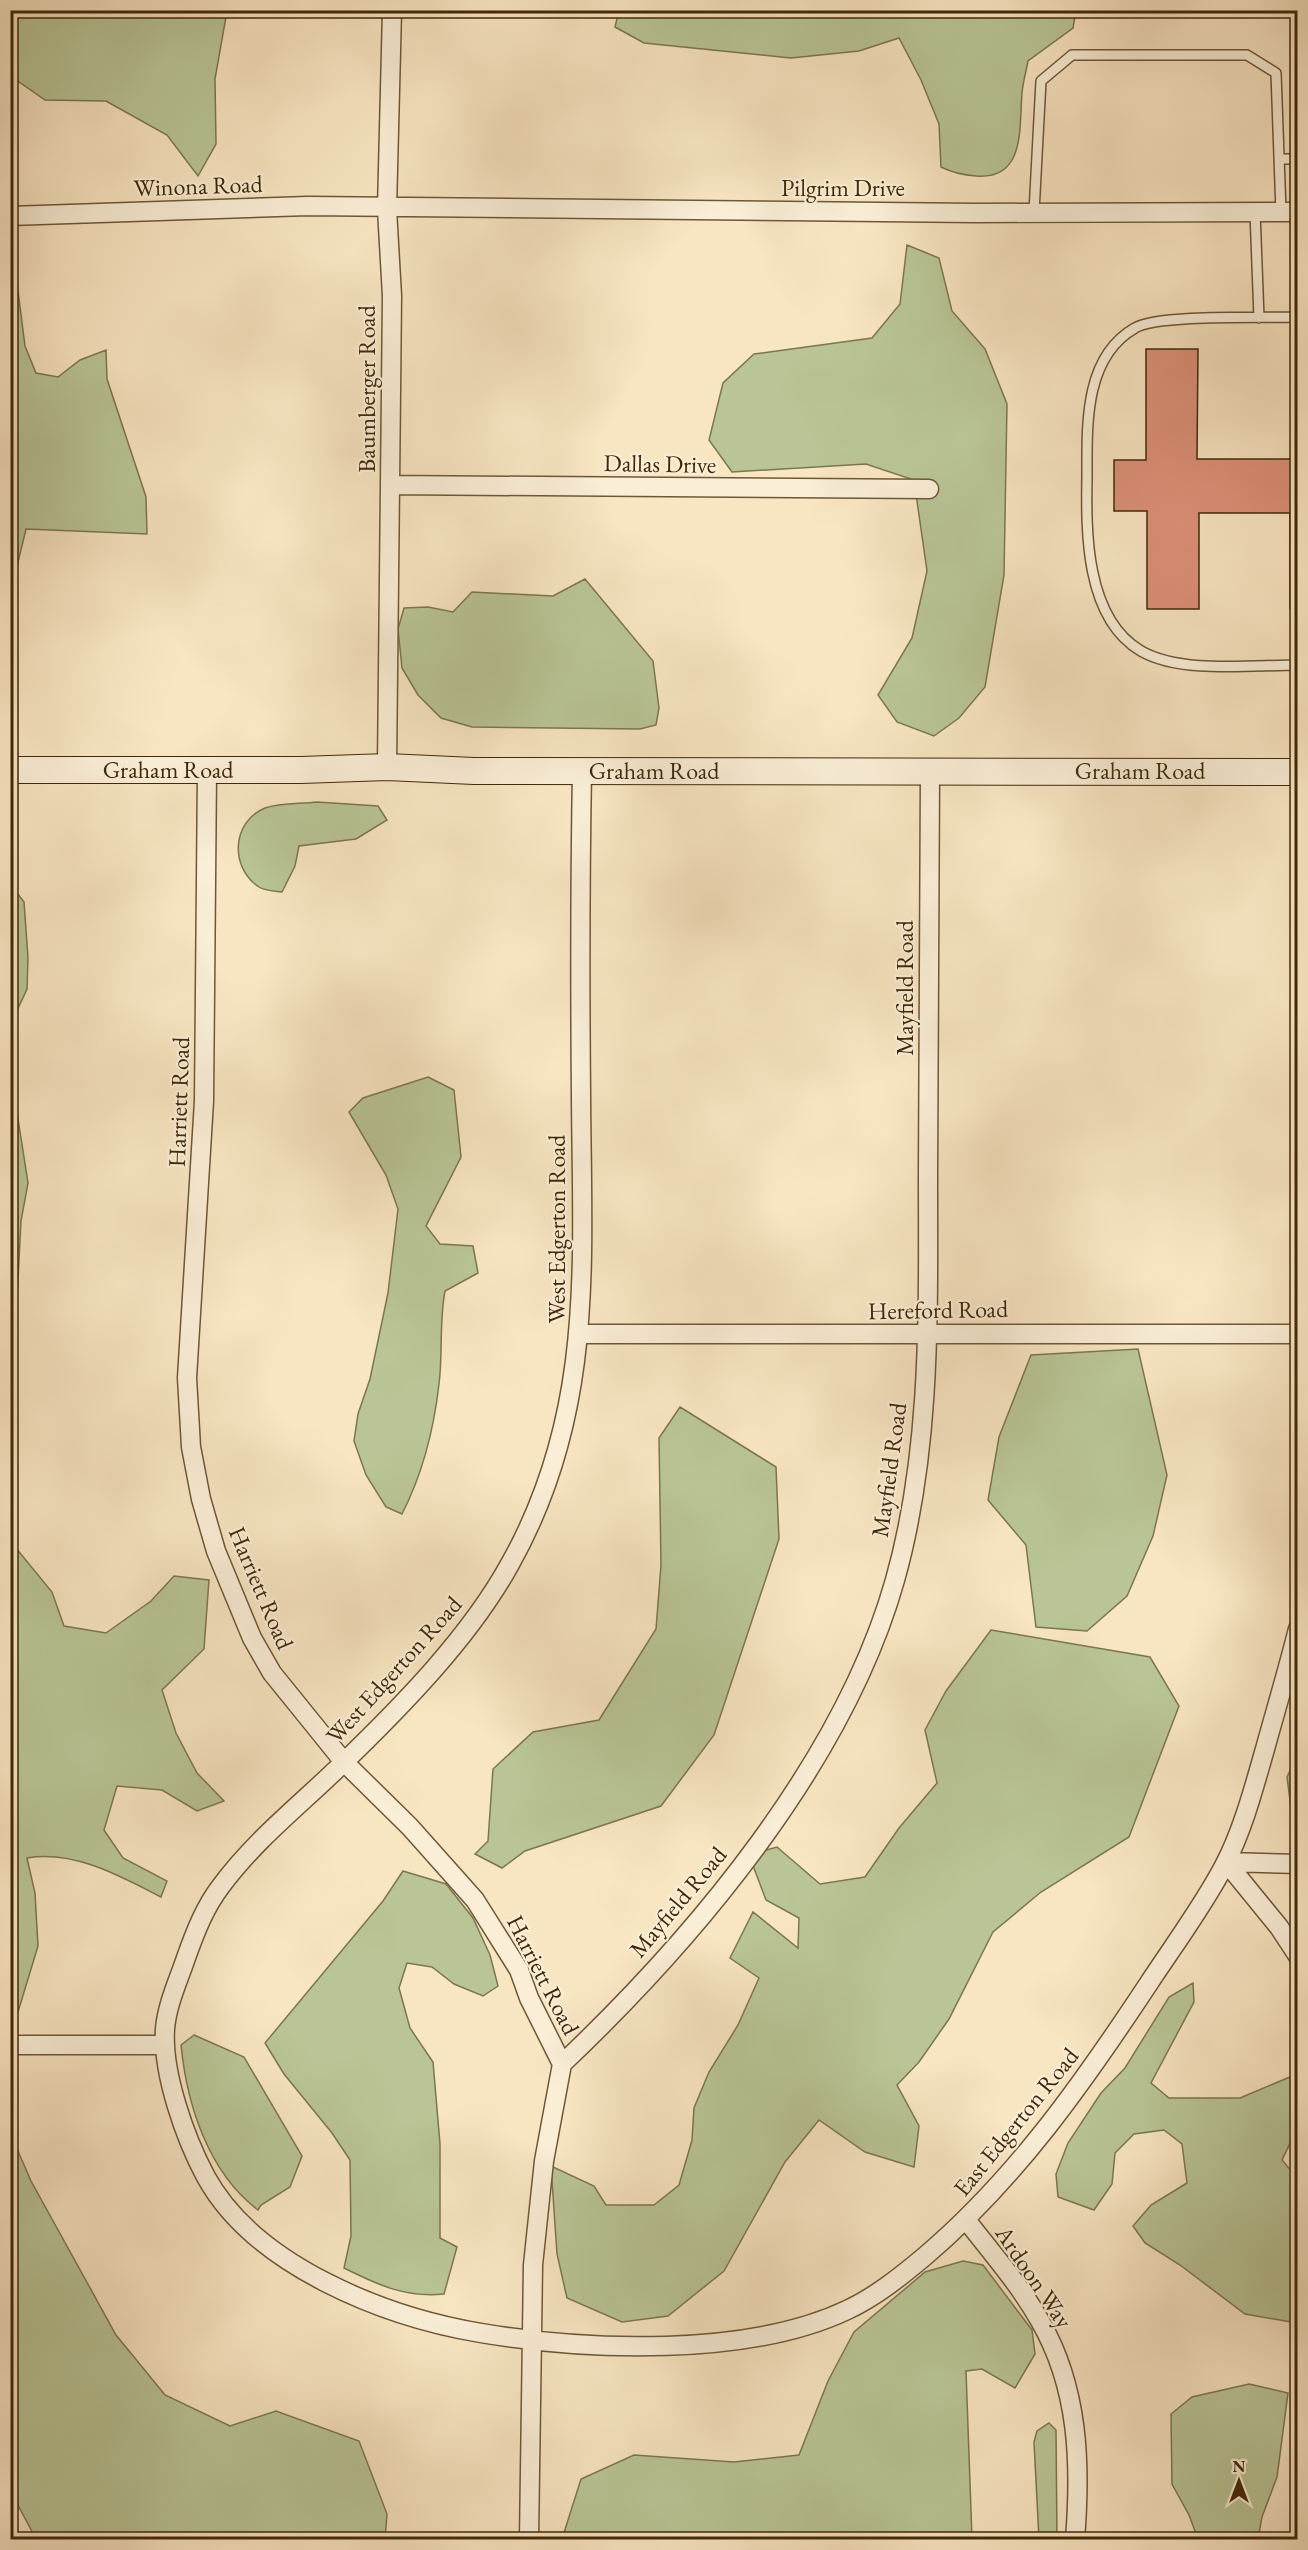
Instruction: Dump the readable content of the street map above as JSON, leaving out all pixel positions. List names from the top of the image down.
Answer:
{
  "streets": {
    "main road": ["Graham Road"],
    "street": [
      "Winona Road",
      "Pilgrim Drive",
      "Baumberger Road",
      "Dallas Drive",
      "Mayfield Road",
      "Harriett Road",
      "West Edgerton Road",
      "Hereford Road",
      "East Edgerton Road",
      "Ardoon Way"
    ]
  },
  "crossings": [
    ["Winona Road", "Pilgrim Drive"],
    ["Winona Road", "Baumberger Road"],
    ["Pilgrim Drive", "Baumberger Road"],
    ["Baumberger Road", "Dallas Drive"],
    ["Baumberger Road", "Graham Road"],
    ["Graham Road", "Mayfield Road"],
    ["Graham Road", "Harriett Road"],
    ["Graham Road", "West Edgerton Road"],
    ["Mayfield Road", "Harriett Road"],
    ["Mayfield Road", "Hereford Road"],
    ["Harriett Road", "West Edgerton Road"],
    ["Harriett Road", "East Edgerton Road"],
    ["West Edgerton Road", "Hereford Road"],
    ["West Edgerton Road", "East Edgerton Road"],
    ["East Edgerton Road", "Ardoon Way"]
  ],
  "north": "top"
}
